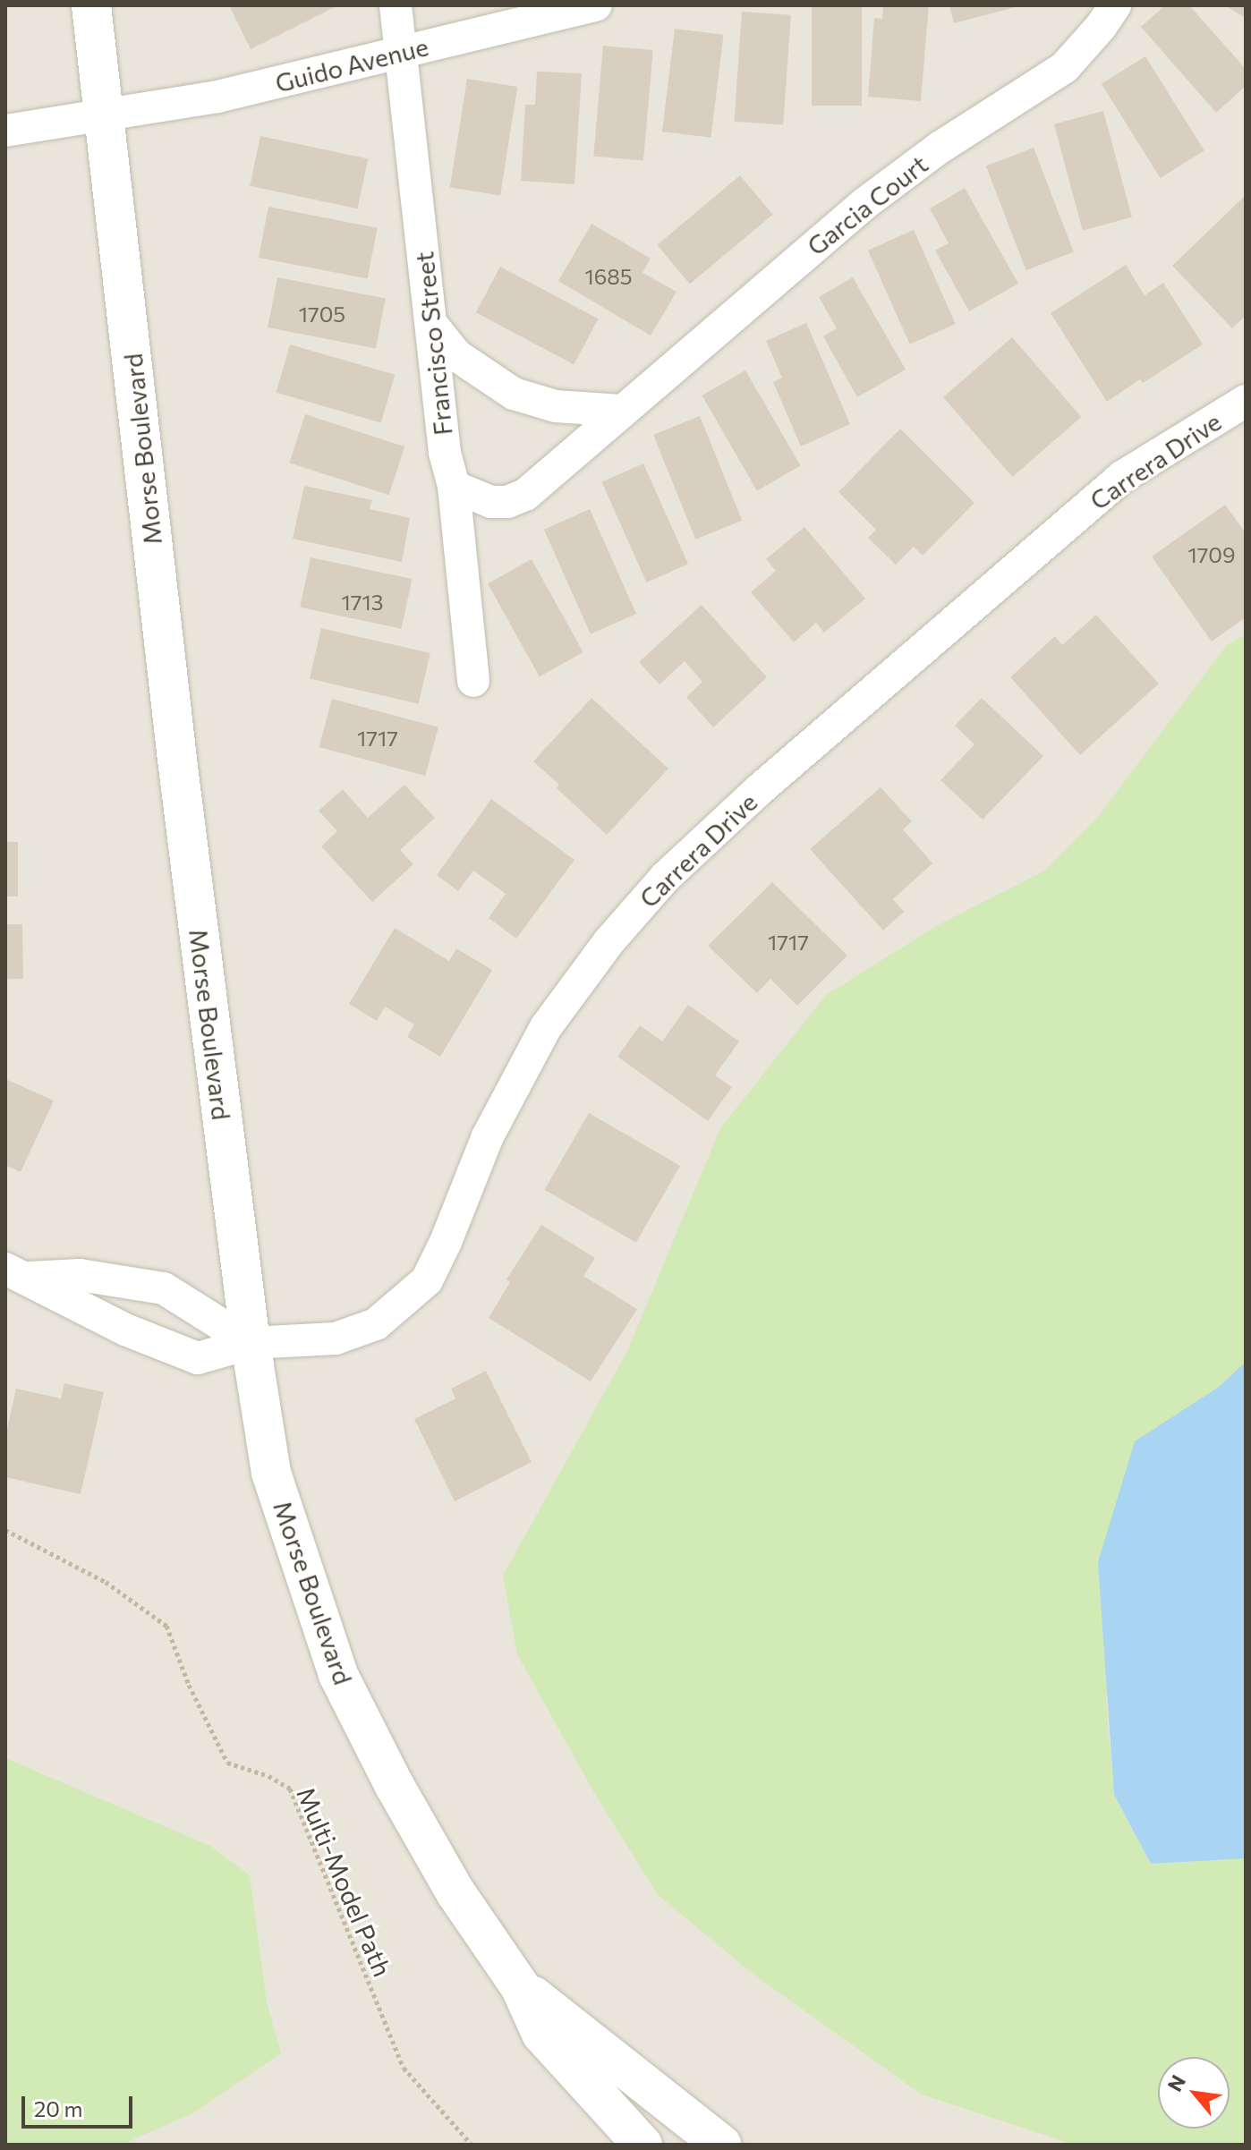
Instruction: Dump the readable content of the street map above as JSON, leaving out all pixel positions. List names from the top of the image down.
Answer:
{
  "streets": {
    "street": [
      "Guido Avenue",
      "Garcia Court",
      "Francisco Street",
      "Morse Boulevard",
      "Carrera Drive"
    ],
    "path": ["Multi-Model Path"]
  },
  "crossings": [
    ["Guido Avenue", "Francisco Street"],
    ["Guido Avenue", "Morse Boulevard"],
    ["Garcia Court", "Francisco Street"],
    ["Morse Boulevard", "Carrera Drive"]
  ],
  "house_numbers": [
    "1685",
    "1705",
    "1709",
    "1713",
    "1717",
    "1717"
  ],
  "scale_bar": "20 m",
  "north": "top left"
}
